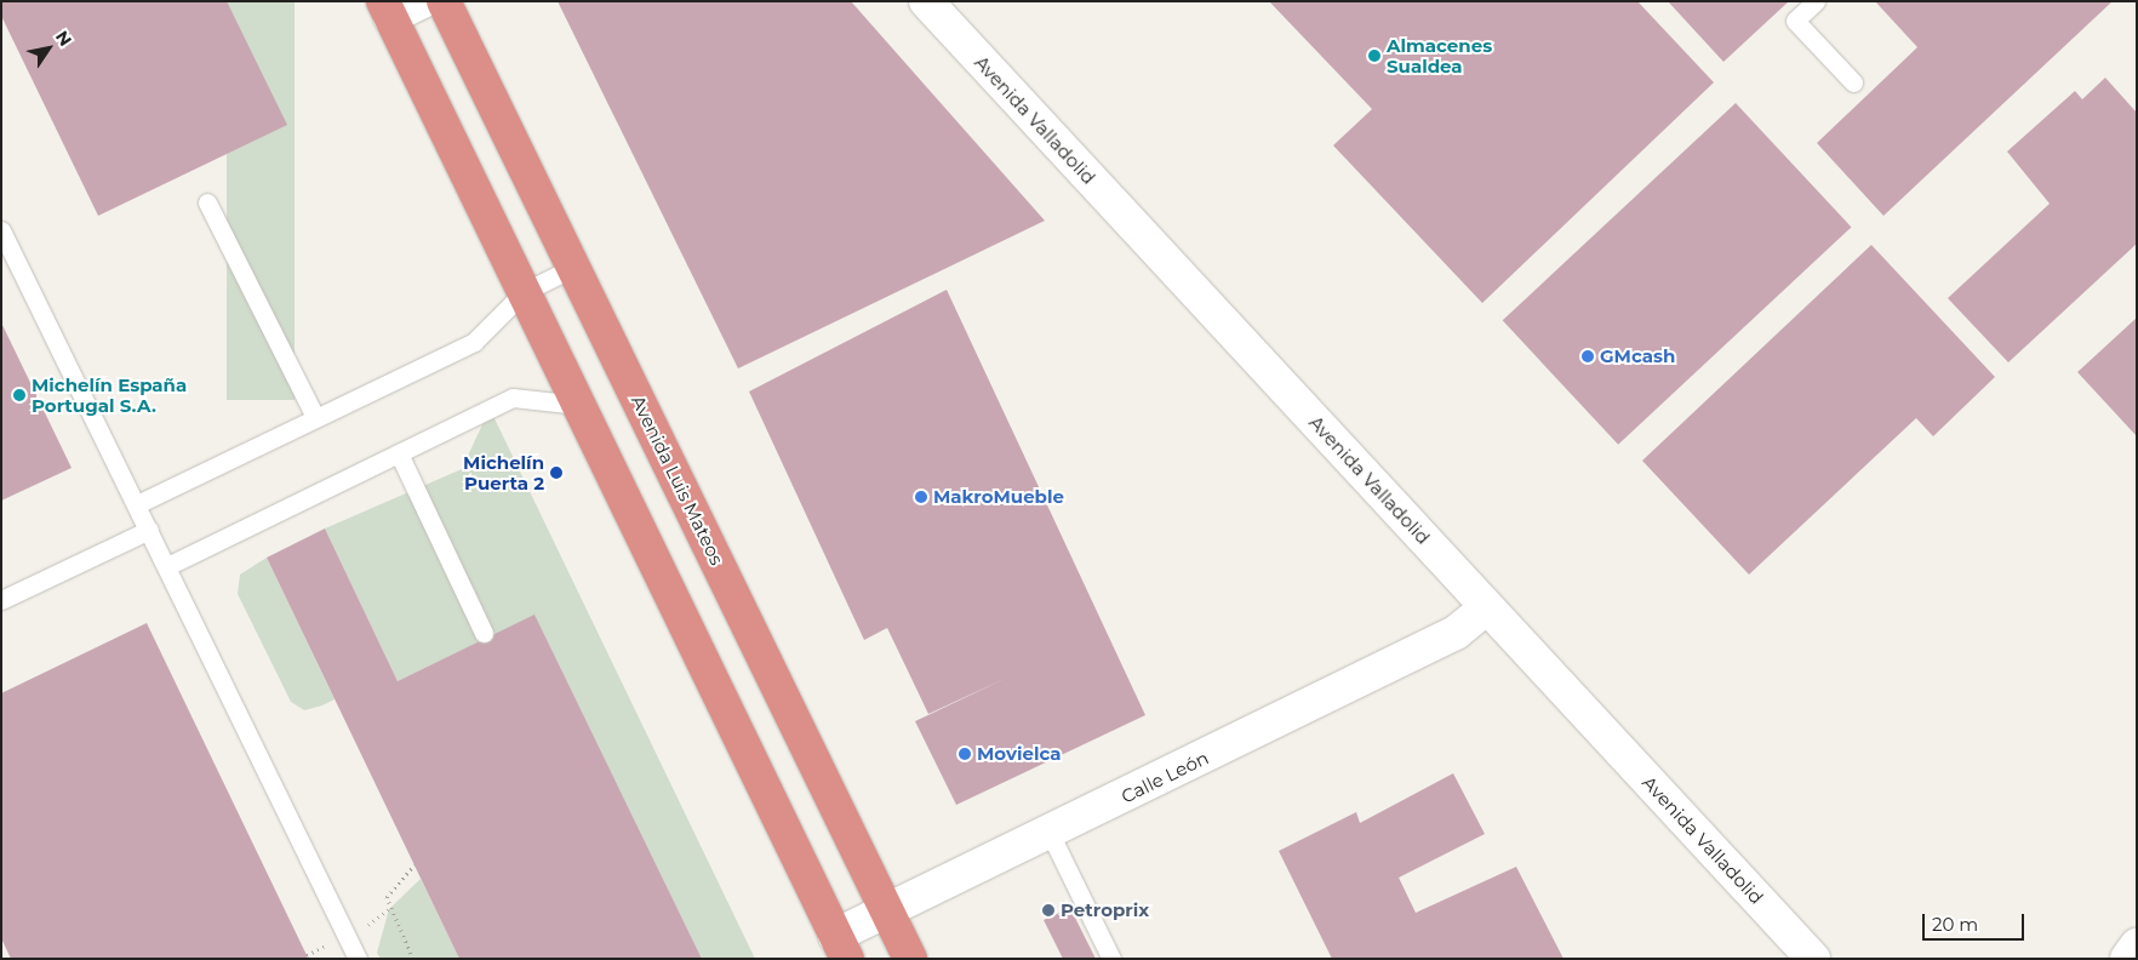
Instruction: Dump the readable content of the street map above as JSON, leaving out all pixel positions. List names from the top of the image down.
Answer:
{
  "streets": {
    "highway": ["Avenida Luis Mateos"],
    "street": ["Avenida Valladolid", "Calle León"]
  },
  "crossings": [
    ["Avenida Valladolid", "Calle León"],
    ["Avenida Luis Mateos", "Calle León"]
  ],
  "places": [
    "Almacenes Sualdea",
    "GMcash",
    "Michelín España Portugal S.A.",
    "Michelín Puerta 2",
    "MakroMueble",
    "Movielca",
    "Petroprix"
  ],
  "scale_bar": "20 m",
  "north": "top right"
}
